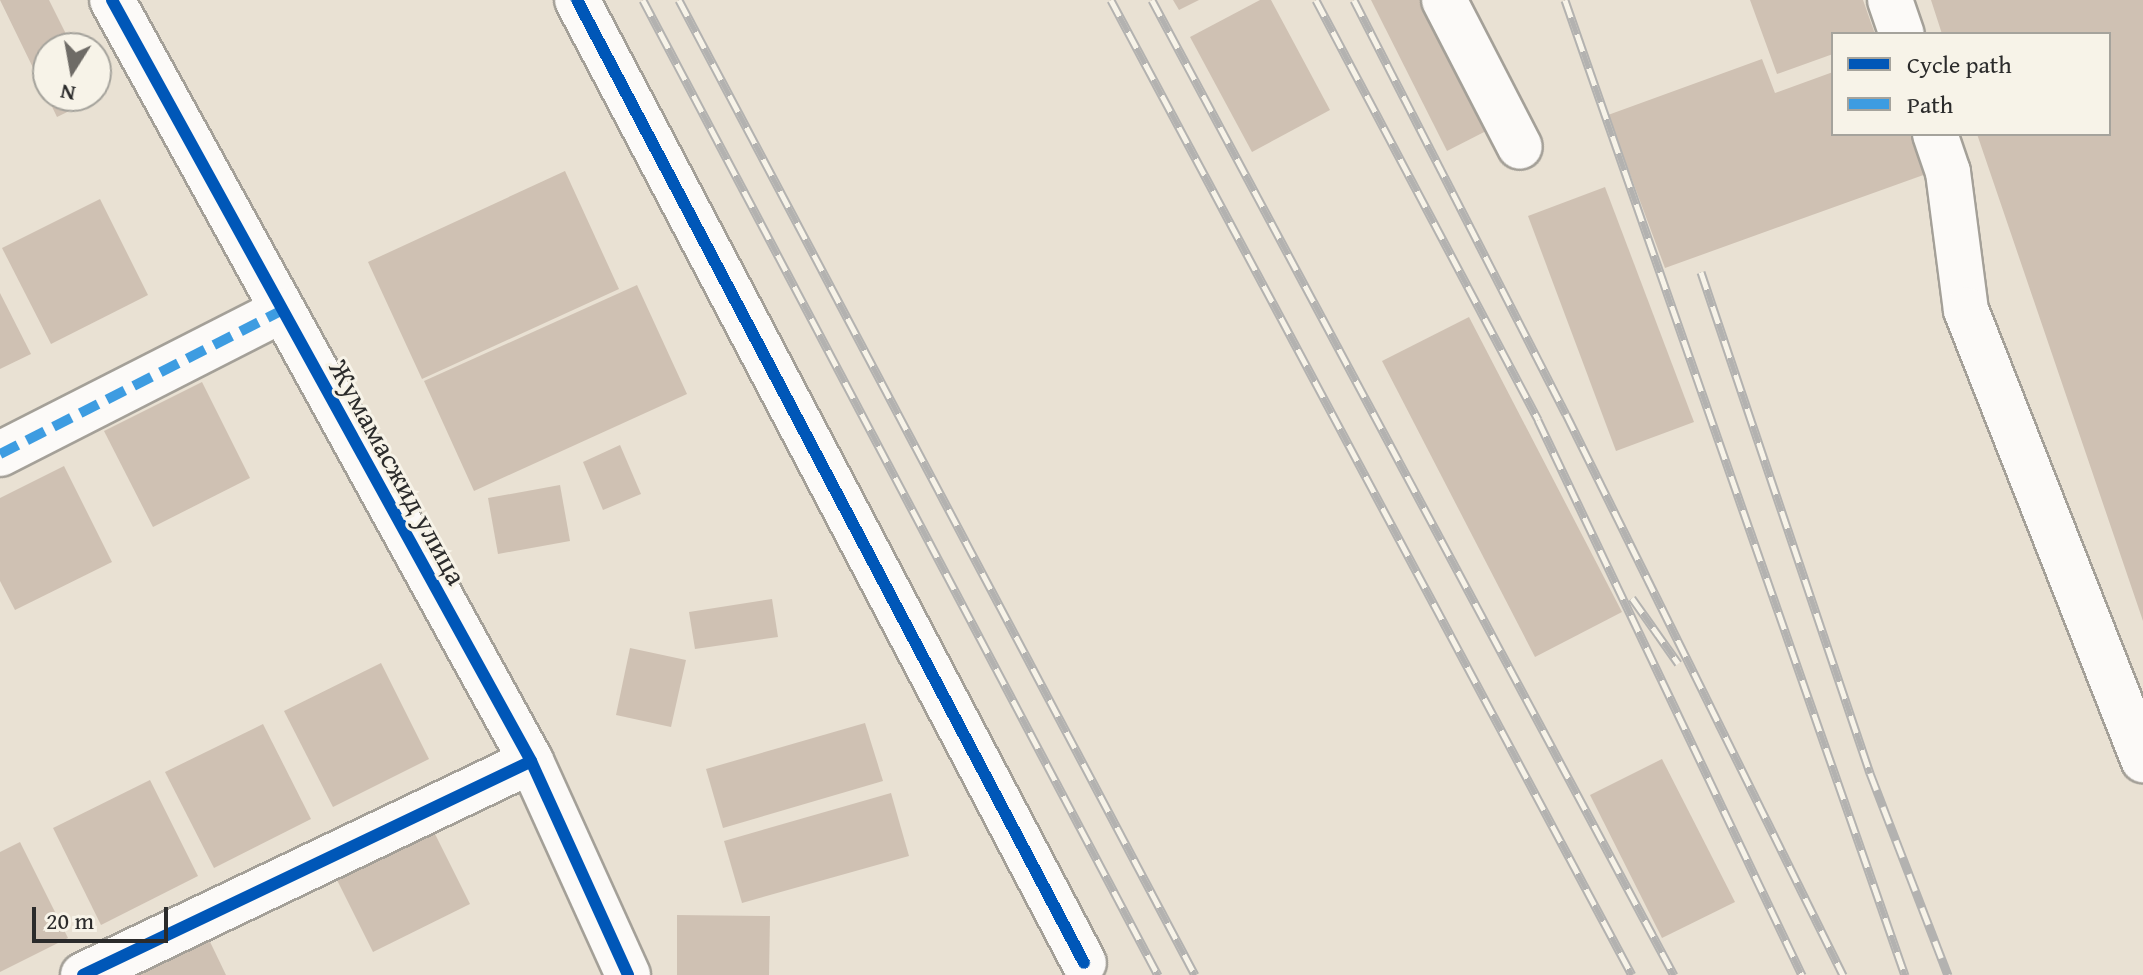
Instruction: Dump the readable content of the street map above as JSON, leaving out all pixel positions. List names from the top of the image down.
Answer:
{
  "streets": {
    "street": ["Жумамасжид улица"]
  },
  "legend": ["Cycle path", "Path"],
  "scale_bar": "20 m",
  "north": "bottom"
}
